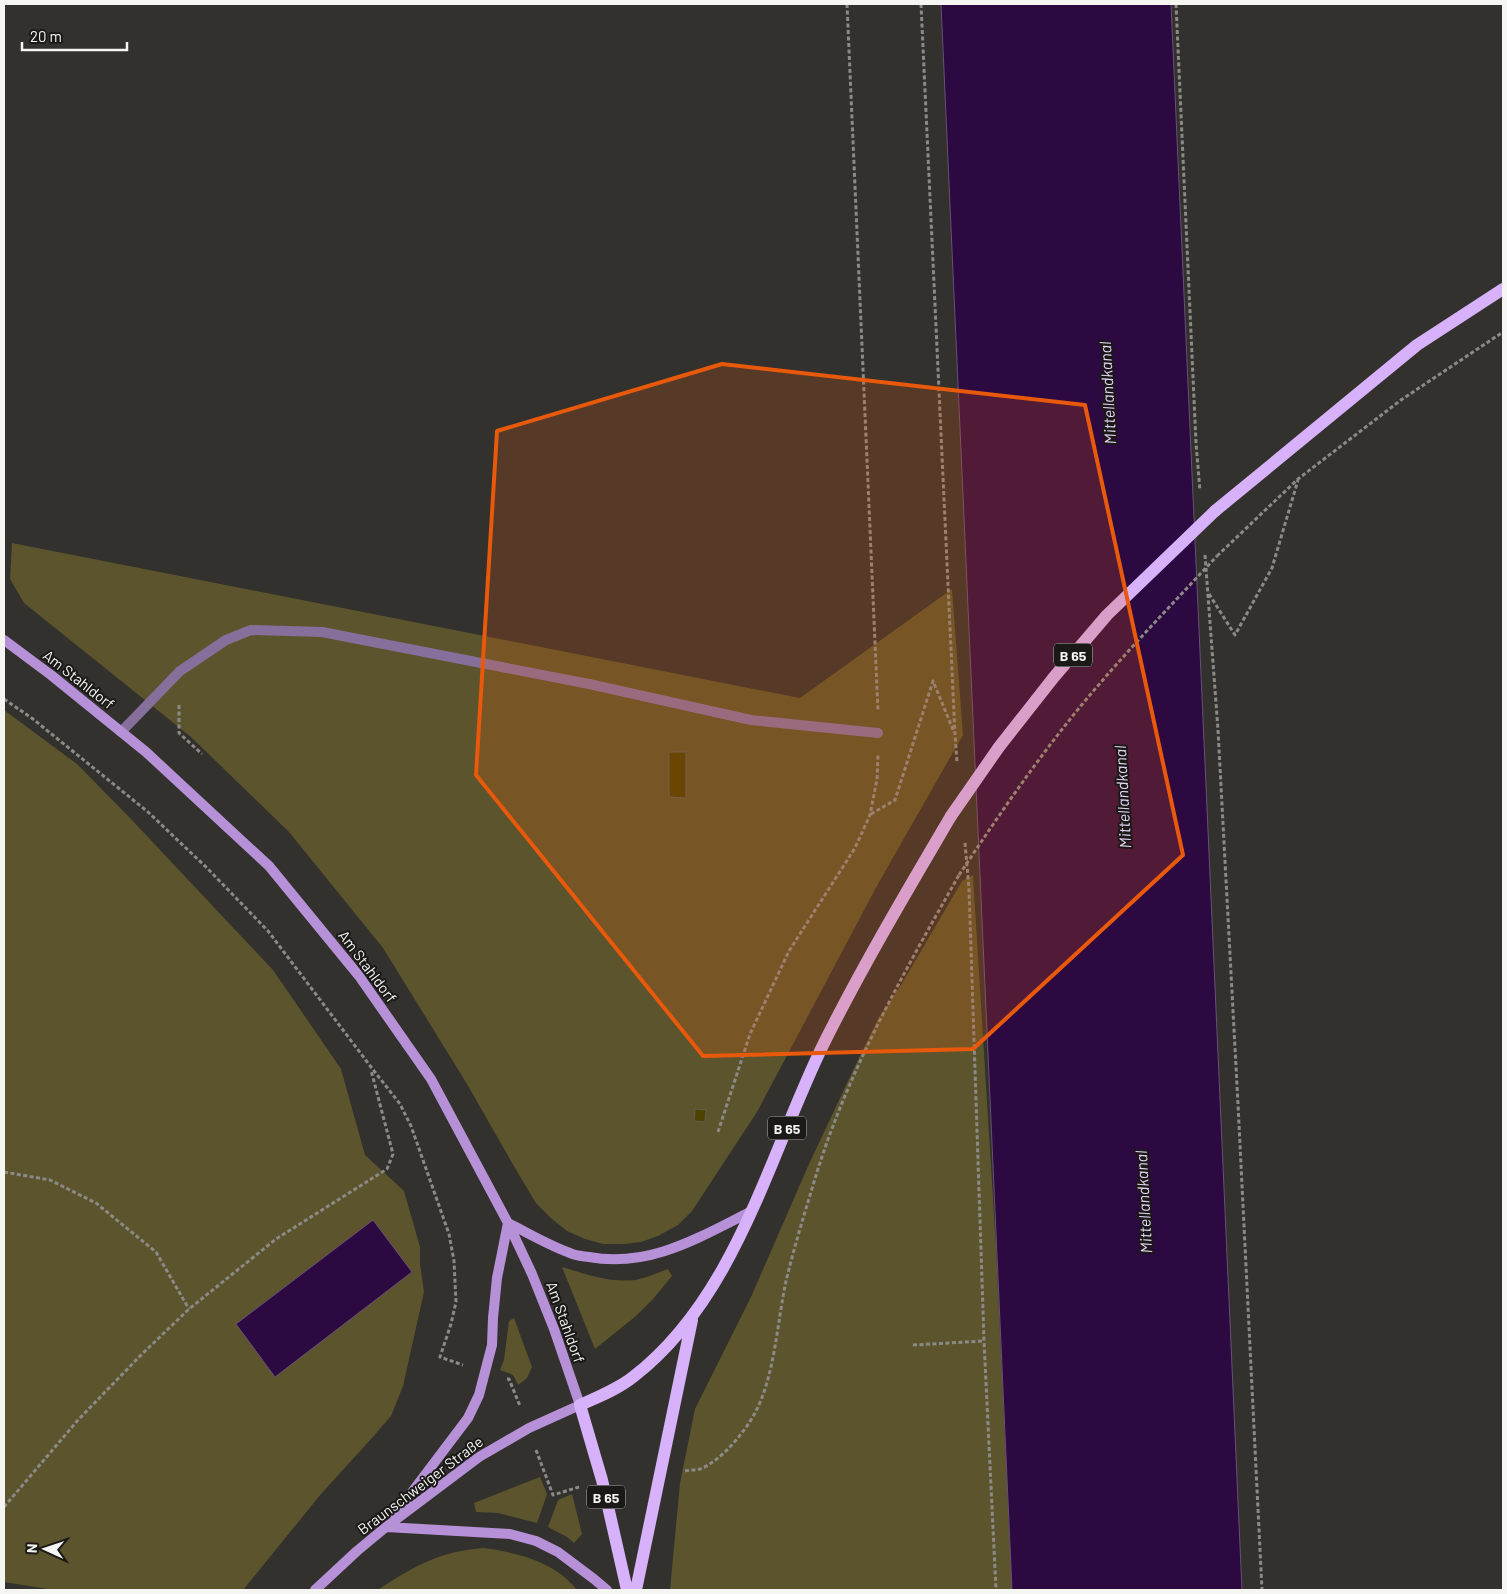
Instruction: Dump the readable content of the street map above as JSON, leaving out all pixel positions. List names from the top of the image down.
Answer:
{
  "streets": {
    "main road": ["B 65", "Am Stahldorf", "Braunschweiger Straße"]
  },
  "crossings": [
    ["B 65", "Am Stahldorf"],
    ["B 65", "Braunschweiger Straße"],
    ["Am Stahldorf", "Braunschweiger Straße"]
  ],
  "water": ["Mittellandkanal"],
  "scale_bar": "20 m",
  "north": "left"
}
